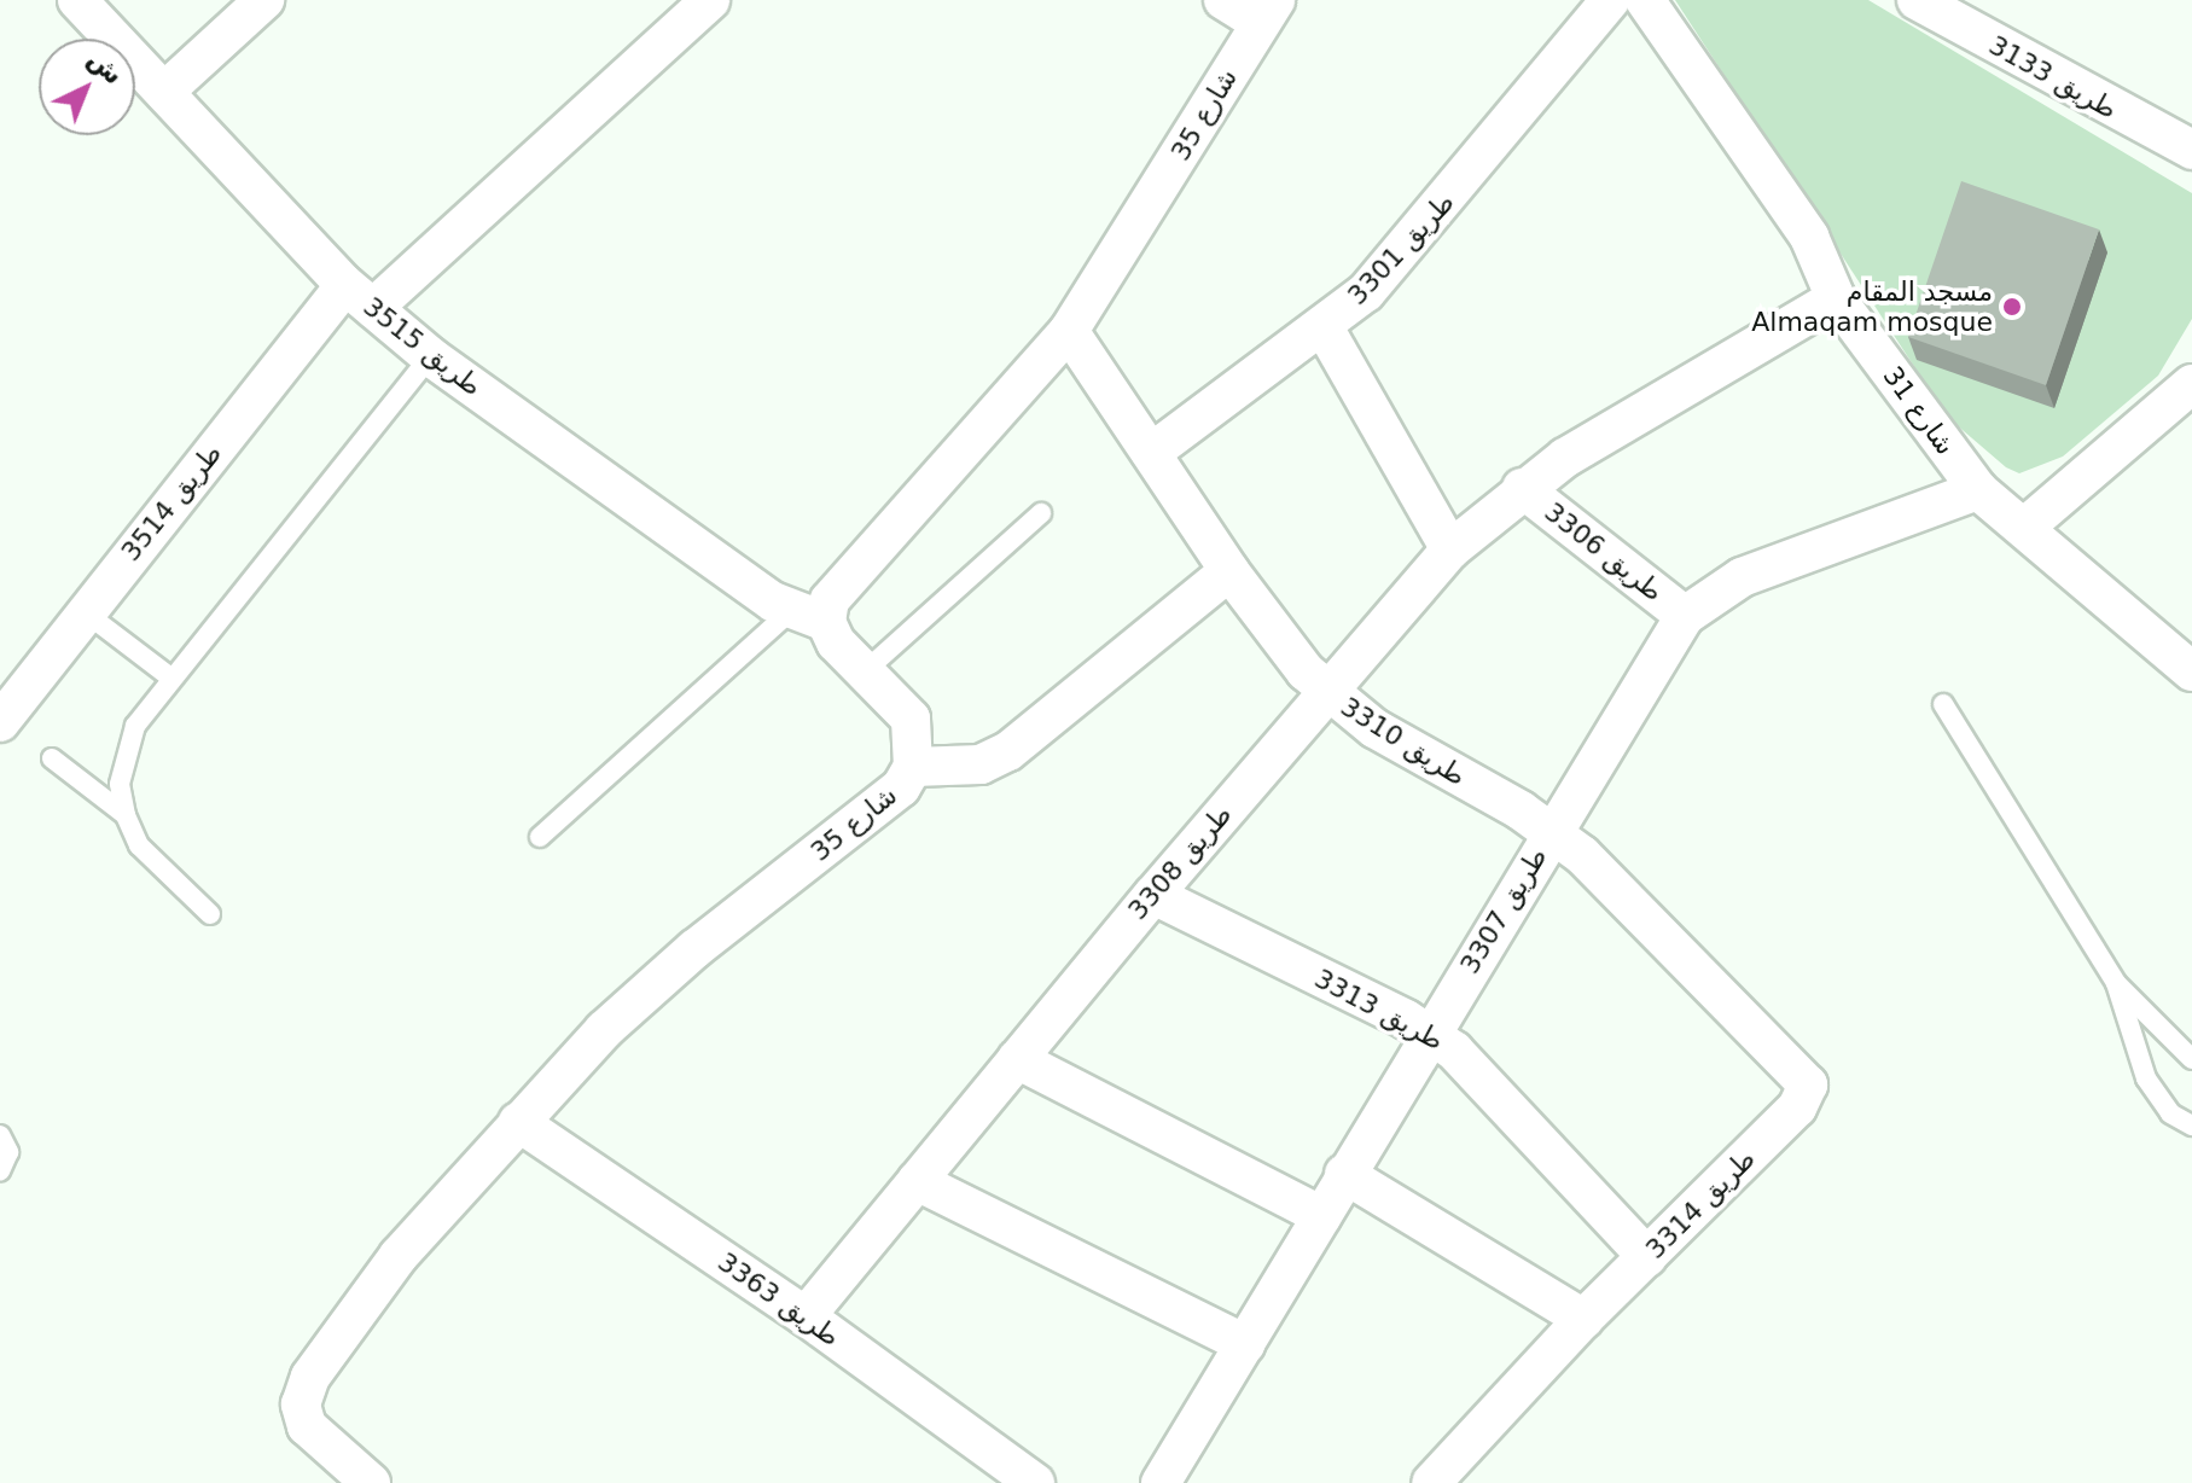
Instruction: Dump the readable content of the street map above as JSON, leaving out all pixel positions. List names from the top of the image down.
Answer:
{
  "streets": {
    "street": [
      "طريق 3133",
      "شارع 35",
      "طريق 3301",
      "طريق 3515",
      "شارع 31",
      "طريق 3514",
      "طريق 3306",
      "طريق 3310",
      "طريق 3308",
      "طريق 3307",
      "طريق 3313",
      "طريق 3314",
      "طريق 3363"
    ]
  },
  "crossings": [
    ["شارع 35", "طريق 3515"],
    ["شارع 35", "طريق 3310"],
    ["شارع 35", "طريق 3363"],
    ["طريق 3301", "طريق 3310"],
    ["طريق 3515", "طريق 3514"],
    ["شارع 31", "طريق 3308"],
    ["شارع 31", "طريق 3307"],
    ["طريق 3306", "طريق 3308"],
    ["طريق 3306", "طريق 3307"],
    ["طريق 3310", "طريق 3308"],
    ["طريق 3310", "طريق 3307"],
    ["طريق 3310", "طريق 3314"],
    ["طريق 3308", "طريق 3313"],
    ["طريق 3308", "طريق 3363"],
    ["طريق 3307", "طريق 3313"],
    ["طريق 3313", "طريق 3314"]
  ],
  "places": ["مسجد المقام Almaqam mosque"],
  "north": "top right"
}
